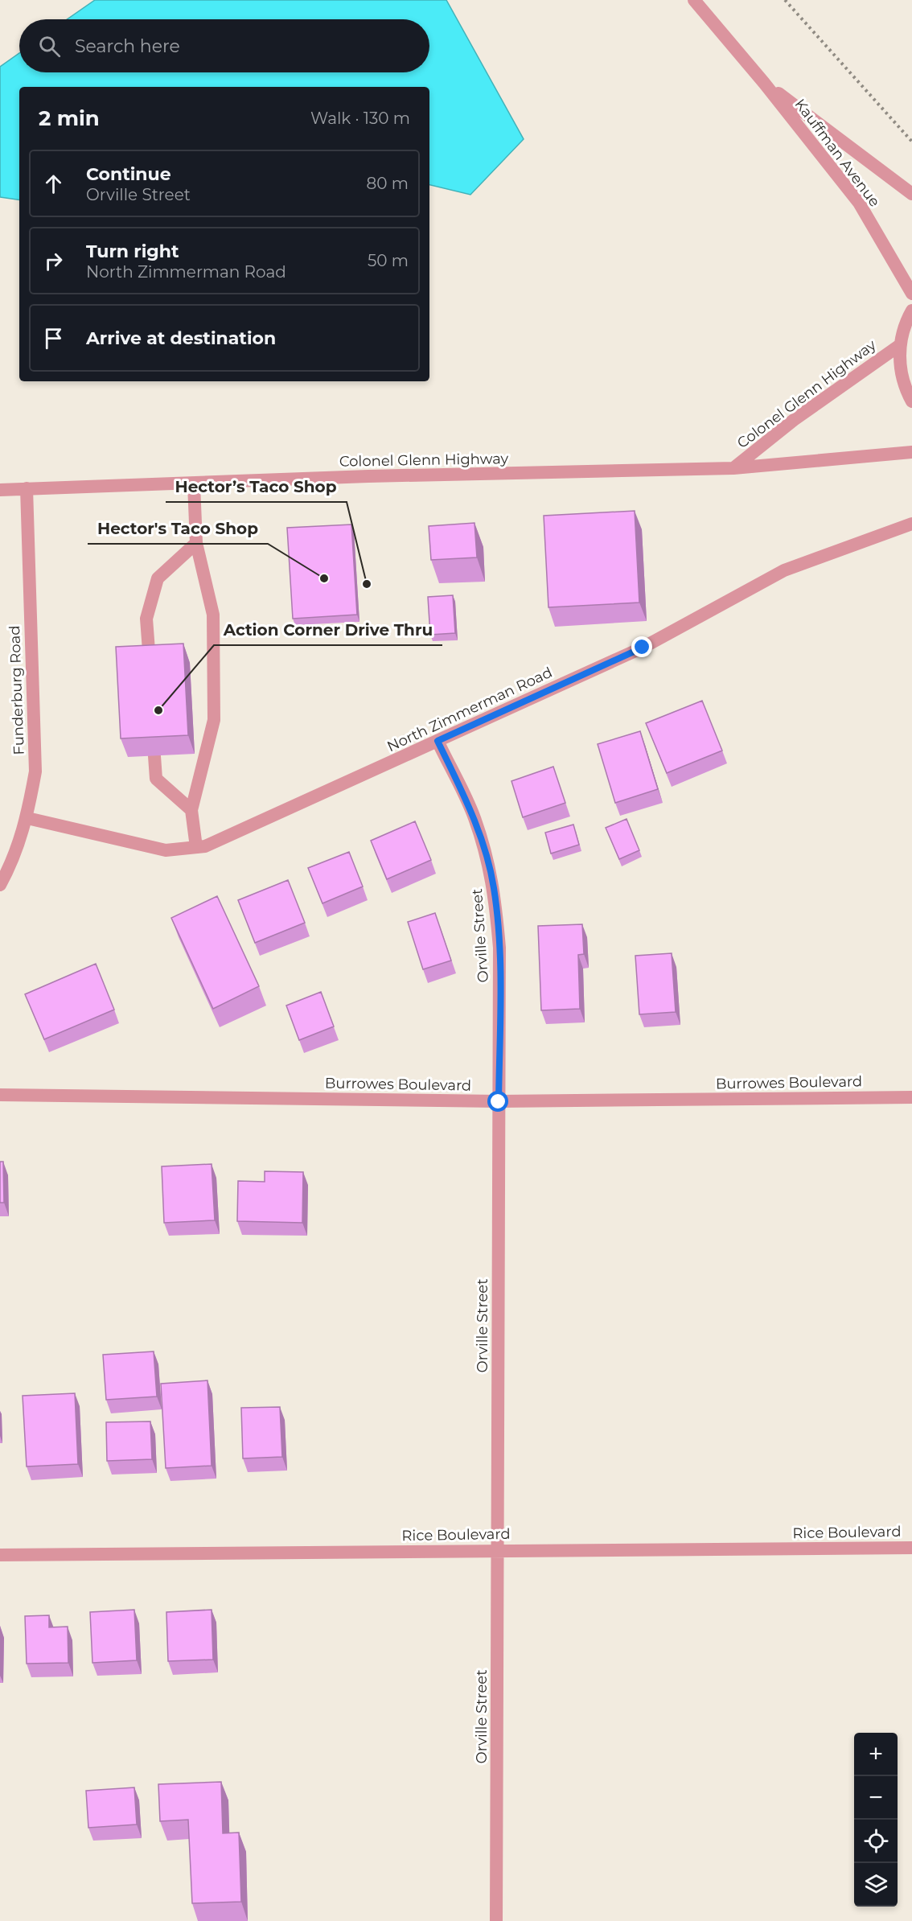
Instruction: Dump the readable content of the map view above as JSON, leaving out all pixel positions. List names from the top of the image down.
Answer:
{
  "streets": {
    "street": [
      "Kauffman Avenue",
      "Colonel Glenn Highway",
      "Funderburg Road",
      "North Zimmerman Road",
      "Orville Street",
      "Burrowes Boulevard",
      "Rice Boulevard"
    ]
  },
  "crossings": [
    ["Colonel Glenn Highway", "Funderburg Road"],
    ["Funderburg Road", "North Zimmerman Road"],
    ["North Zimmerman Road", "Orville Street"],
    ["Orville Street", "Burrowes Boulevard"],
    ["Orville Street", "Rice Boulevard"]
  ],
  "places": ["Hector's Taco Shop", "Hector’s Taco Shop", "Action Corner Drive Thru"],
  "page": {
    "search": "Search here",
    "heading": ["2 min", "Walk · 130 m"],
    "list": [
      ["Continue", "Orville Street", "80 m"],
      ["Turn right", "North Zimmerman Road", "50 m"],
      "Arrive at destination"
    ],
    "map_buttons": ["+", "−"]
  }
}
